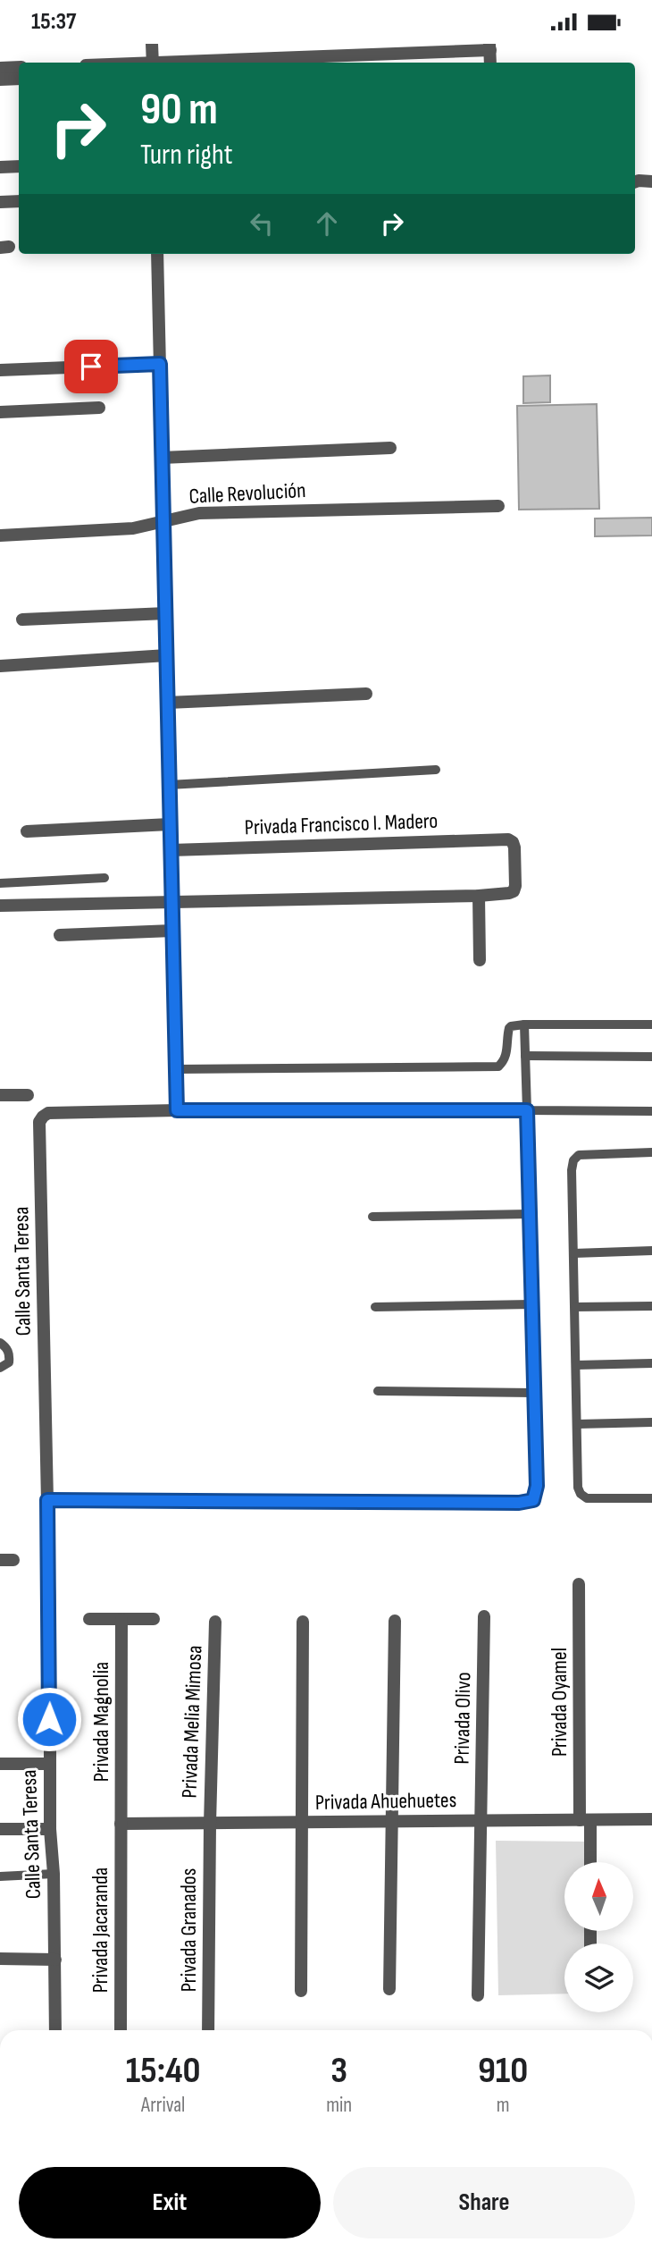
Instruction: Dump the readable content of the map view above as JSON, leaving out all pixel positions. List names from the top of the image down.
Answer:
{
  "streets": {
    "street": [
      "Calle Revolución",
      "Privada Francisco I. Madero",
      "Calle Santa Teresa",
      "Privada Oyamel",
      "Privada Olivo",
      "Privada Magnolia",
      "Privada Melia Mimosa",
      "Privada Ahuehuetes",
      "Privada Jacaranda",
      "Privada Granados"
    ]
  },
  "crossings": [
    ["Privada Oyamel", "Privada Ahuehuetes"],
    ["Privada Olivo", "Privada Ahuehuetes"],
    ["Privada Magnolia", "Privada Ahuehuetes"],
    ["Privada Magnolia", "Privada Jacaranda"],
    ["Privada Melia Mimosa", "Privada Ahuehuetes"],
    ["Privada Melia Mimosa", "Privada Granados"],
    ["Privada Ahuehuetes", "Privada Jacaranda"],
    ["Privada Ahuehuetes", "Privada Granados"]
  ],
  "north": "top",
  "page": {
    "status": "15:37",
    "turn": ["90 m", "Turn right"],
    "eta": [
      "15:40",
      "Arrival",
      "3",
      "min",
      "910",
      "m"
    ],
    "buttons": ["Exit", "Share"]
  }
}
